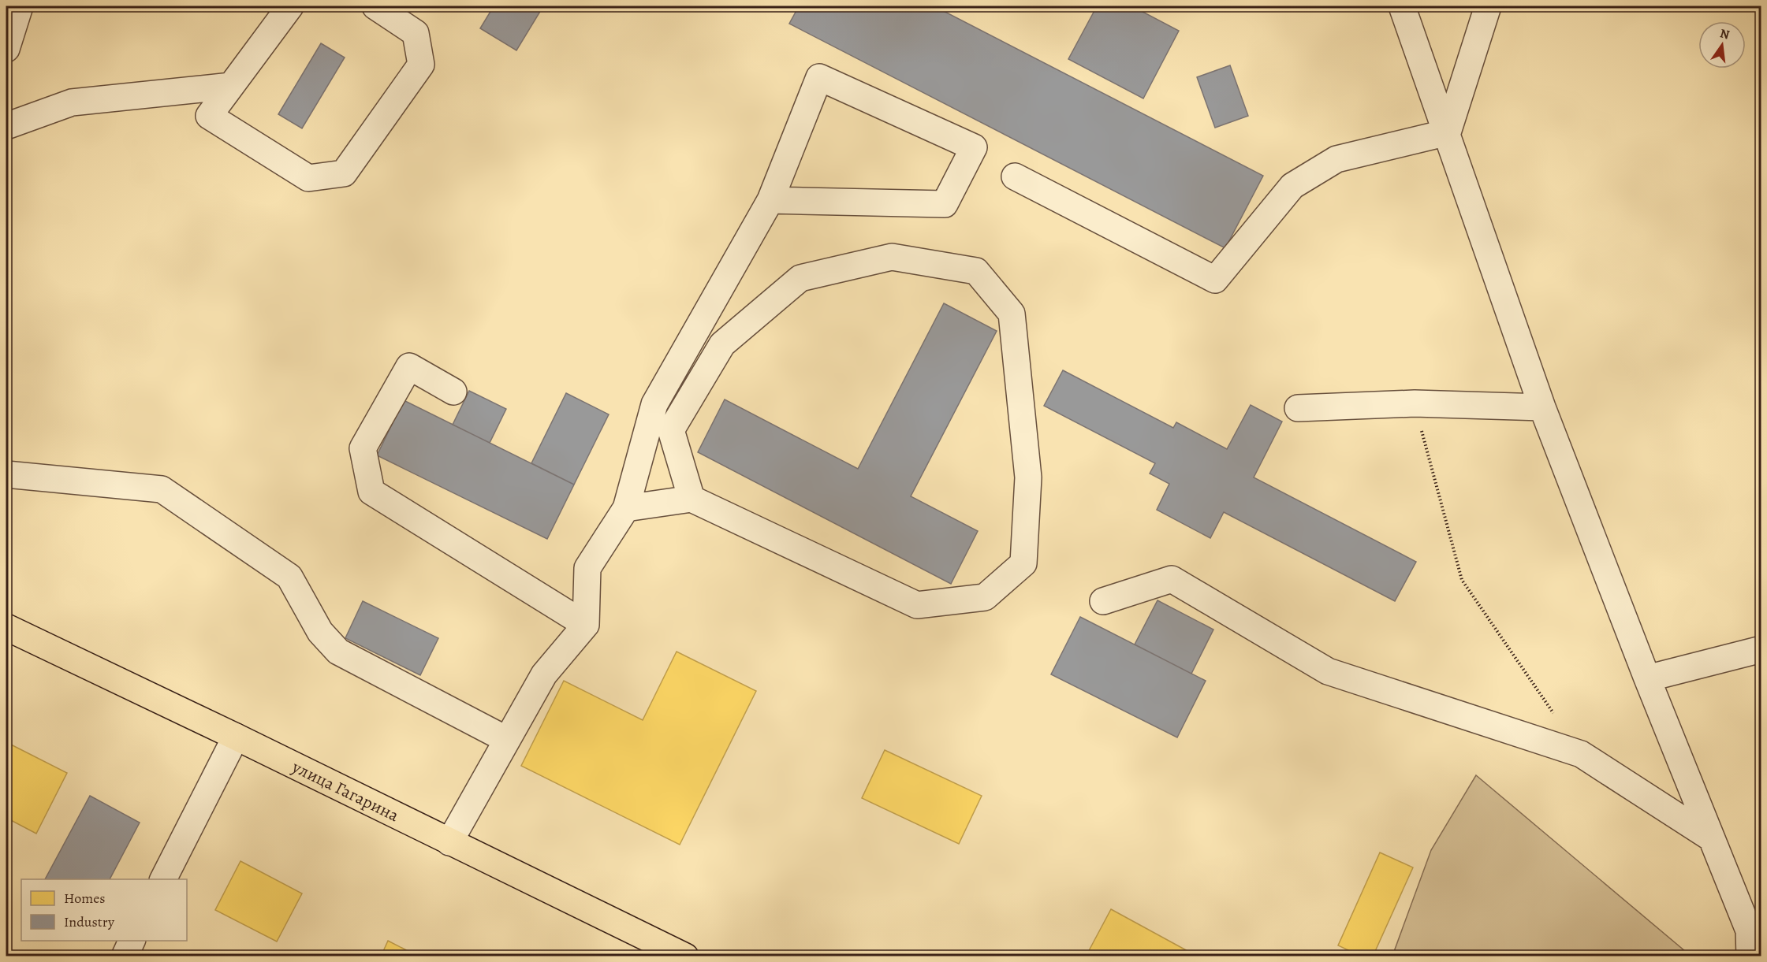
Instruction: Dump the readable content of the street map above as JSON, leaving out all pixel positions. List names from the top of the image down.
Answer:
{
  "streets": {
    "main road": ["улица Гагарина"]
  },
  "legend": ["Homes", "Industry"],
  "north": "top"
}
